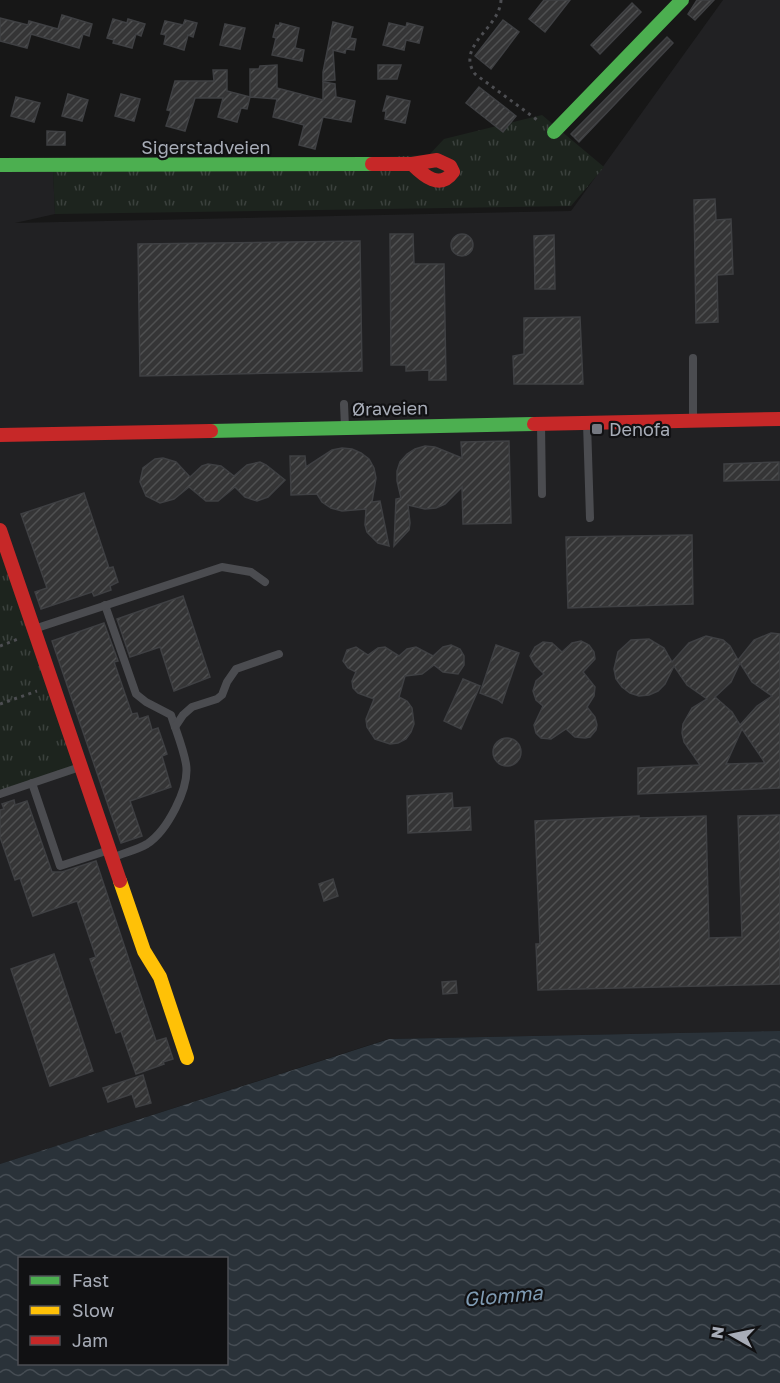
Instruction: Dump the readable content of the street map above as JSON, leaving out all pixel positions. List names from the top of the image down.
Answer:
{
  "streets": {
    "street": ["Sigerstadveien", "Øraveien"]
  },
  "water": ["Glomma"],
  "places": {
    "transit": ["Denofa"]
  },
  "legend": ["Fast", "Slow", "Jam"],
  "north": "left"
}
